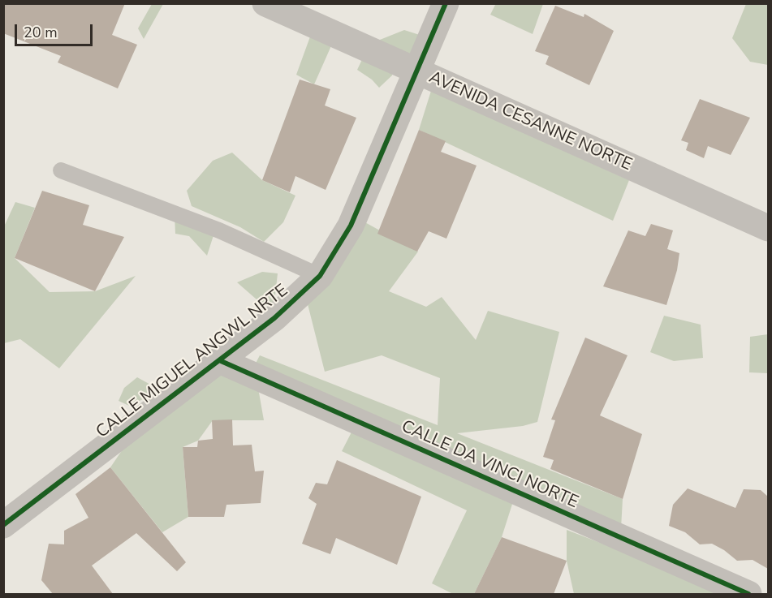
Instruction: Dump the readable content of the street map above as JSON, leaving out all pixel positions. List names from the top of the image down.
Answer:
{
  "streets": {
    "street": ["AVENIDA CESANNE NORTE", "CALLE MIGUEL ANGWL NRTE", "CALLE DA VINCI NORTE"]
  },
  "crossings": [
    ["AVENIDA CESANNE NORTE", "CALLE MIGUEL ANGWL NRTE"],
    ["CALLE MIGUEL ANGWL NRTE", "CALLE DA VINCI NORTE"]
  ],
  "scale_bar": "20 m"
}
